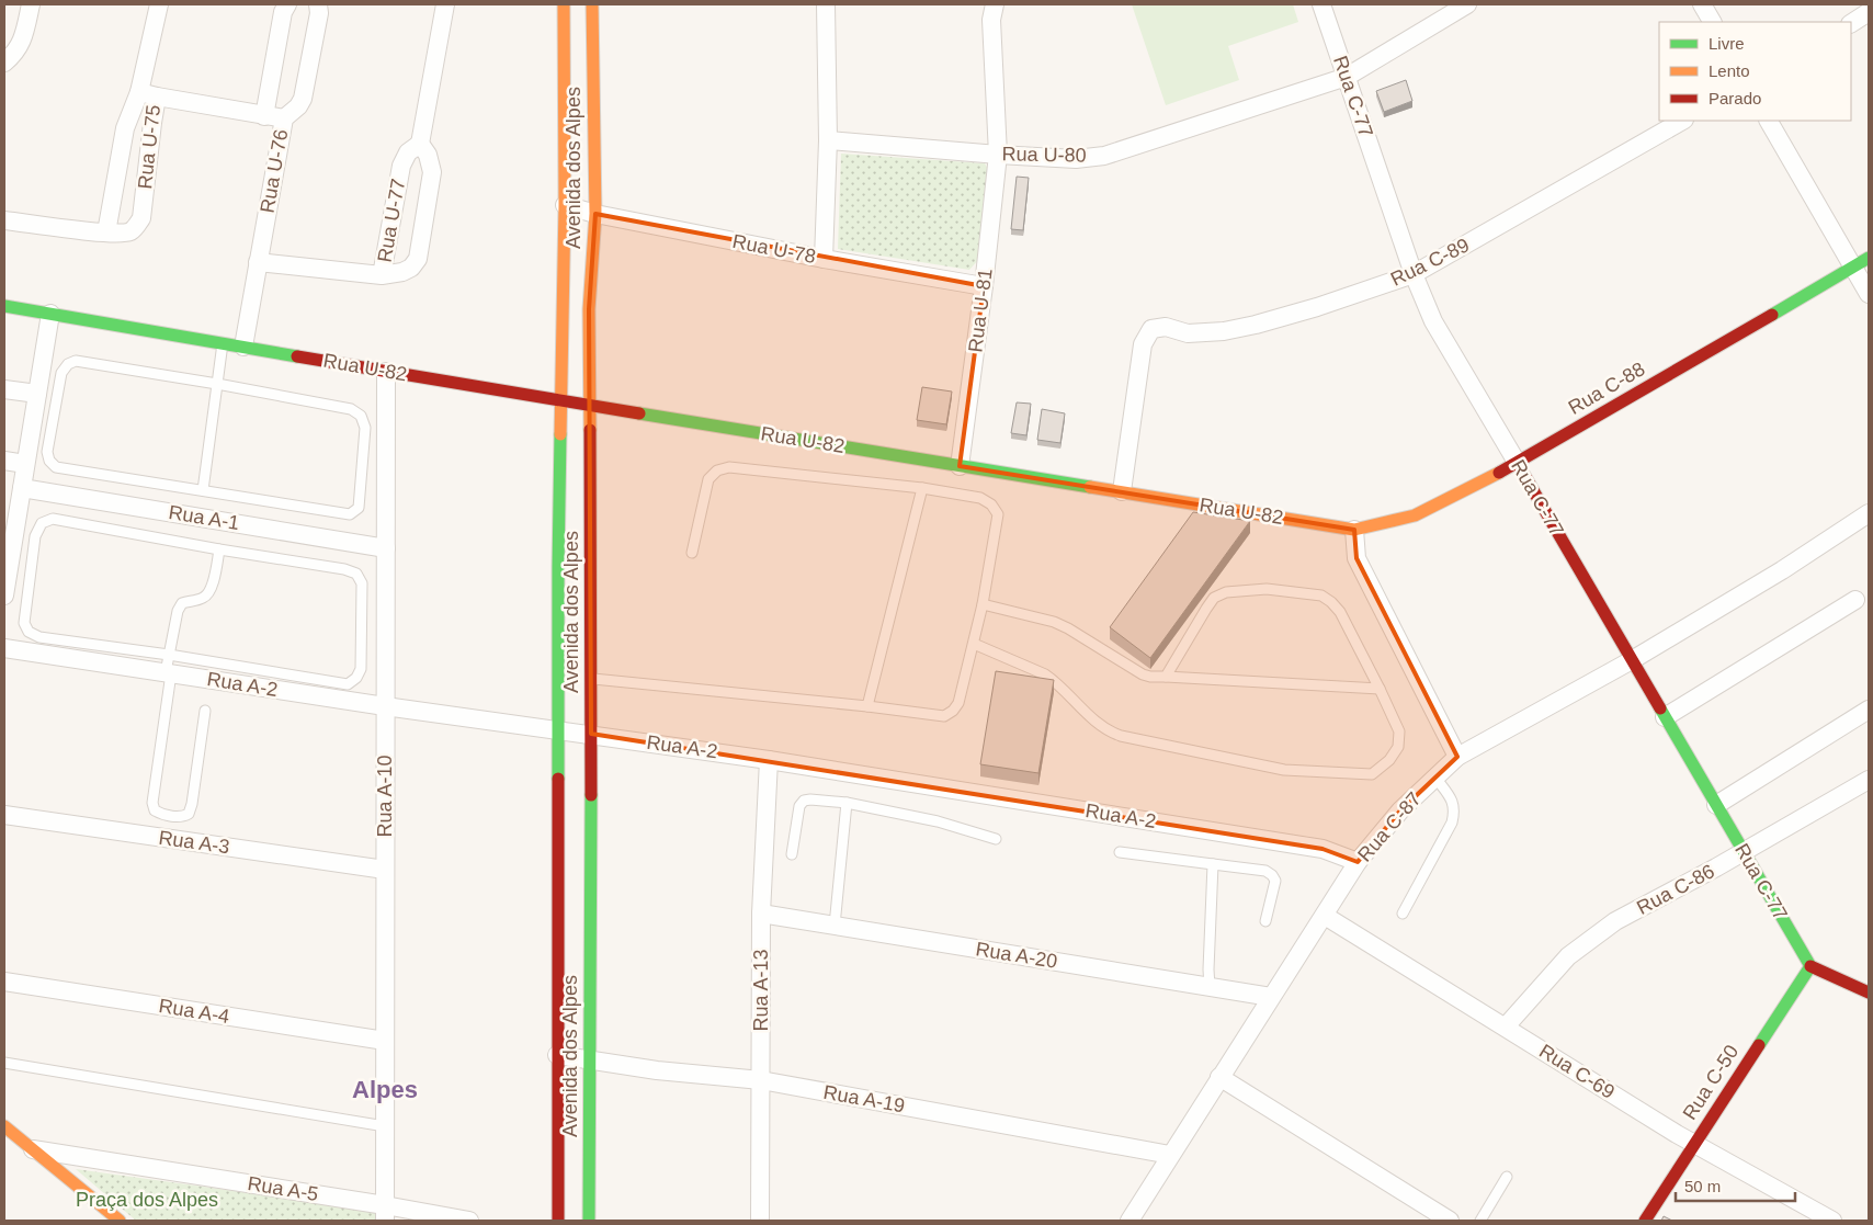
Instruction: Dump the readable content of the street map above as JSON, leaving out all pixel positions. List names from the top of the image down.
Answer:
{
  "streets": {
    "street": [
      "Rua C-77",
      "Rua U-75",
      "Rua U-80",
      "Avenida dos Alpes",
      "Rua U-76",
      "Rua U-77",
      "Rua U-78",
      "Rua C-89",
      "Rua U-81",
      "Rua U-82",
      "Rua C-88",
      "Rua A-1",
      "Rua A-2",
      "Rua A-10",
      "Rua C-87",
      "Rua A-3",
      "Rua C-86",
      "Rua A-20",
      "Rua A-13",
      "Rua A-4",
      "Rua C-69",
      "Rua C-50",
      "Rua A-19",
      "Rua A-5"
    ]
  },
  "crossings": [
    ["Rua C-77", "Rua U-80"],
    ["Rua C-77", "Rua C-89"],
    ["Rua C-77", "Rua C-88"],
    ["Rua C-77", "Rua C-87"],
    ["Rua C-77", "Rua C-86"],
    ["Rua C-77", "Rua C-50"],
    ["Rua U-80", "Rua U-81"],
    ["Avenida dos Alpes", "Rua U-78"],
    ["Avenida dos Alpes", "Rua U-82"],
    ["Avenida dos Alpes", "Rua A-2"],
    ["Avenida dos Alpes", "Rua A-19"],
    ["Rua U-76", "Rua U-82"],
    ["Rua U-78", "Rua U-81"],
    ["Rua C-89", "Rua U-82"],
    ["Rua U-81", "Rua U-82"],
    ["Rua U-82", "Rua C-88"],
    ["Rua U-82", "Rua A-10"],
    ["Rua A-1", "Rua A-10"],
    ["Rua A-2", "Rua A-10"],
    ["Rua A-2", "Rua C-87"],
    ["Rua A-2", "Rua A-13"],
    ["Rua A-10", "Rua A-3"],
    ["Rua A-10", "Rua A-4"],
    ["Rua A-10", "Rua A-5"],
    ["Rua C-87", "Rua A-20"],
    ["Rua C-87", "Rua C-69"],
    ["Rua C-87", "Rua A-19"],
    ["Rua C-86", "Rua C-69"],
    ["Rua A-20", "Rua A-13"],
    ["Rua A-13", "Rua A-19"],
    ["Rua C-69", "Rua C-50"]
  ],
  "districts": ["Alpes"],
  "parks": ["Praça dos Alpes"],
  "legend": ["Livre", "Lento", "Parado"],
  "scale_bar": "50 m"
}
